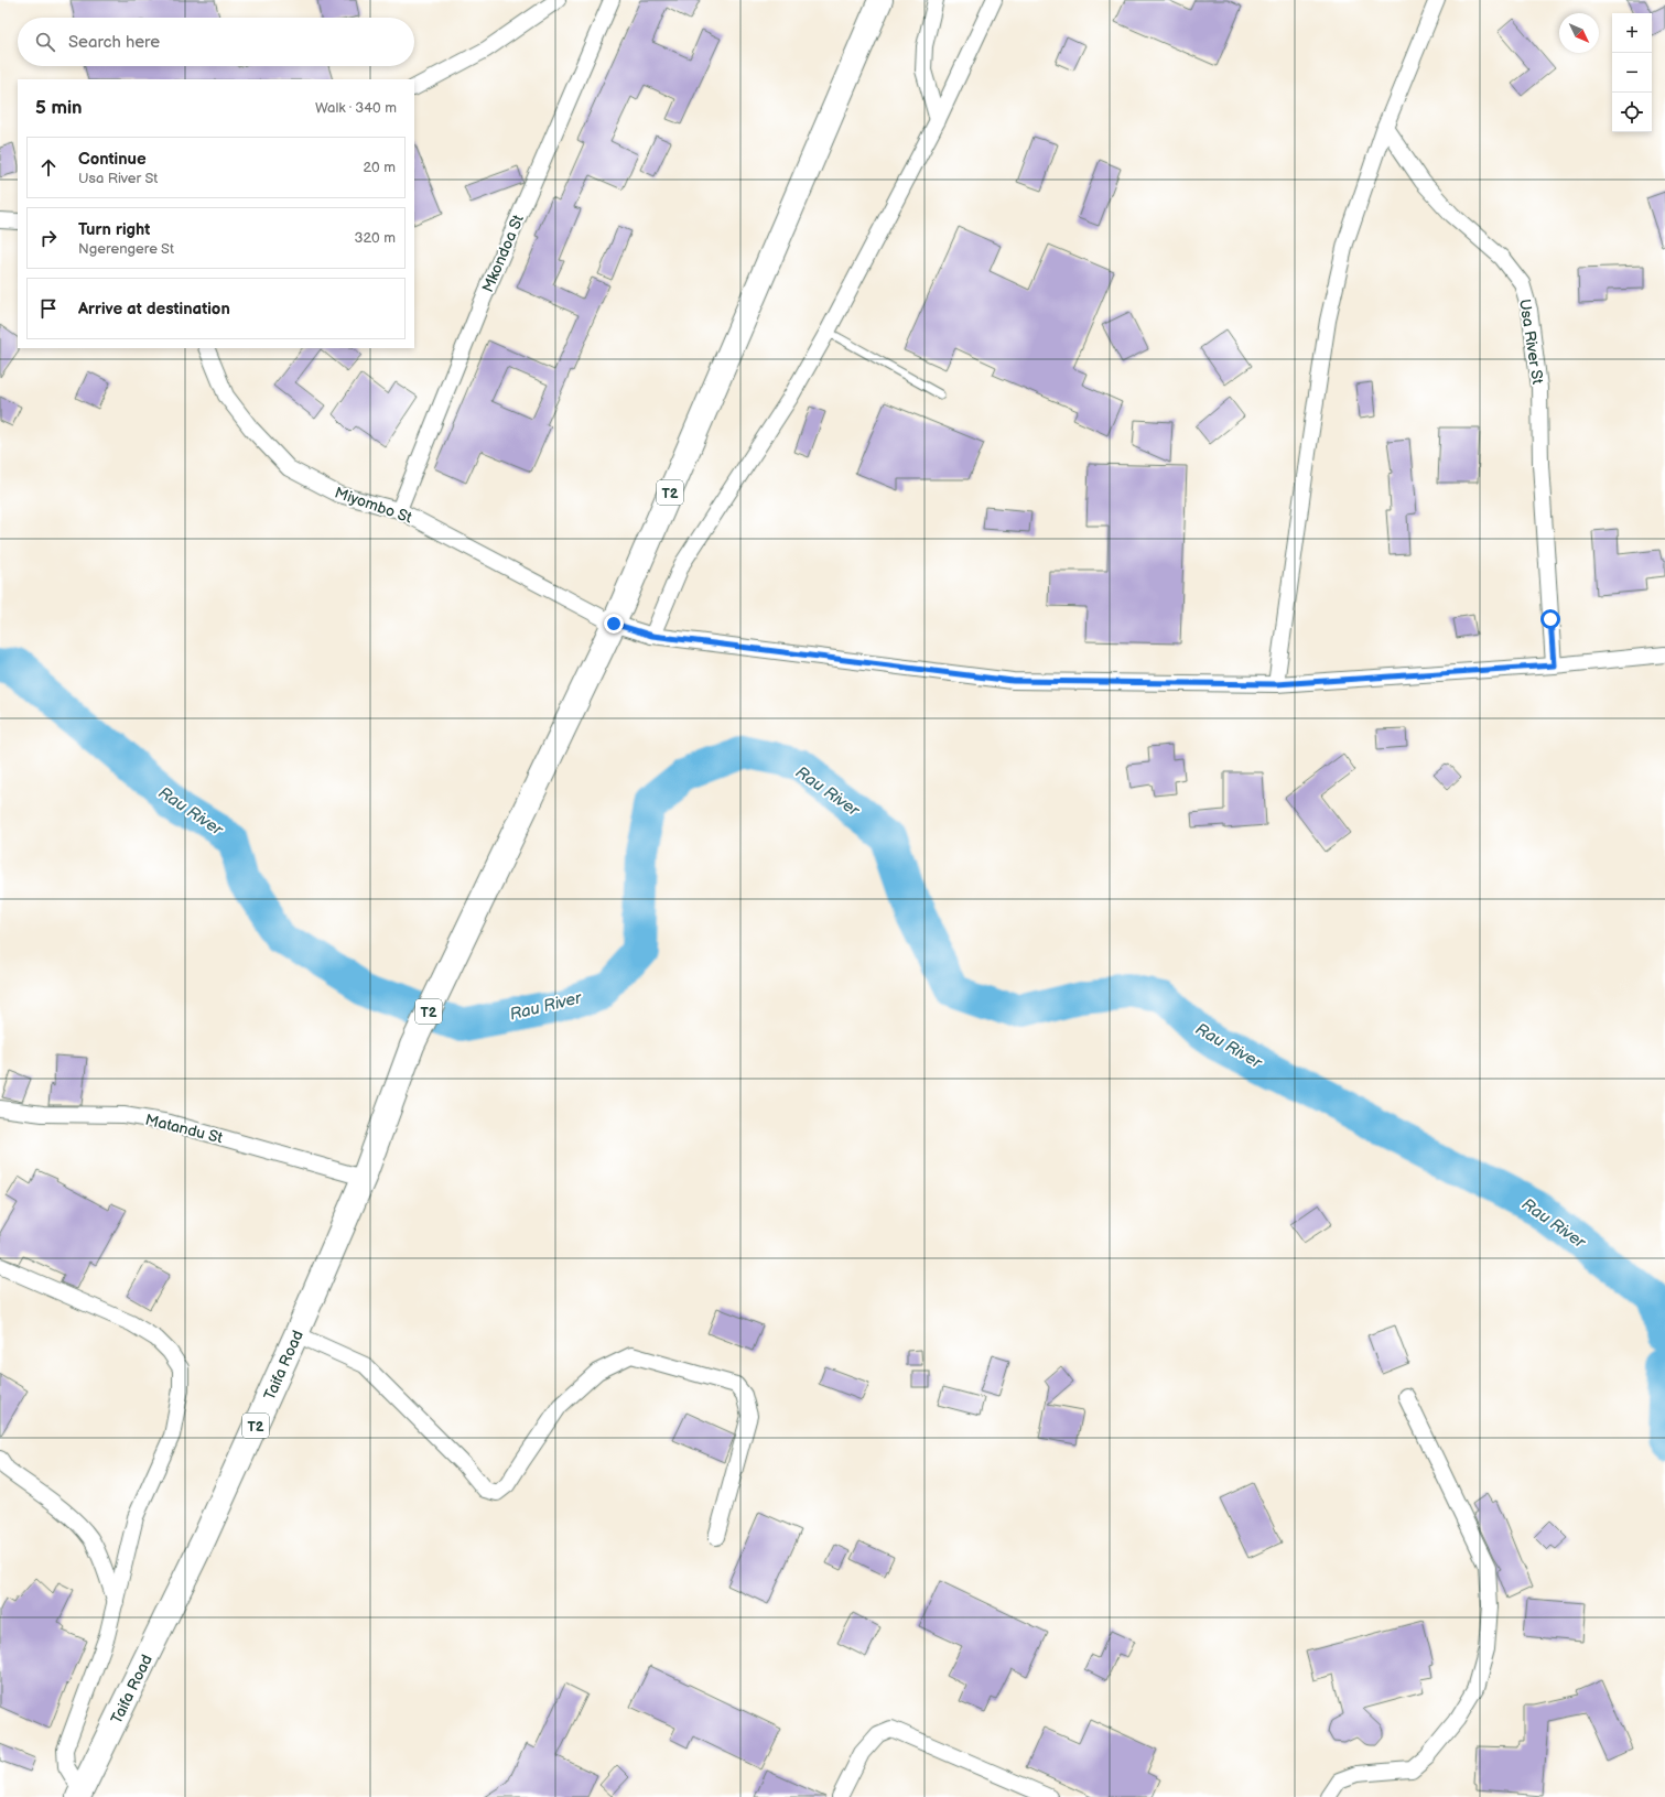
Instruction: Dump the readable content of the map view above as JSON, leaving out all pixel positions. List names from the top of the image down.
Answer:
{
  "streets": {
    "highway": ["T2", "Taifa Road"],
    "street": [
      "Mkondoa St",
      "Usa River St",
      "Miyombo St",
      "Matandu St"
    ]
  },
  "crossings": [
    ["Mkondoa St", "Miyombo St"],
    ["Usa River St", "Miyombo St"],
    ["T2", "Miyombo St"],
    ["T2", "Taifa Road"],
    ["Miyombo St", "Taifa Road"],
    ["Matandu St", "Taifa Road"]
  ],
  "water": ["Rau River"],
  "north": "bottom right",
  "page": {
    "map_buttons": ["+", "−"],
    "search": "Search here",
    "heading": ["5 min", "Walk · 340 m"],
    "list": [
      ["Continue", "Usa River St", "20 m"],
      ["Turn right", "Ngerengere St", "320 m"],
      "Arrive at destination"
    ]
  }
}
